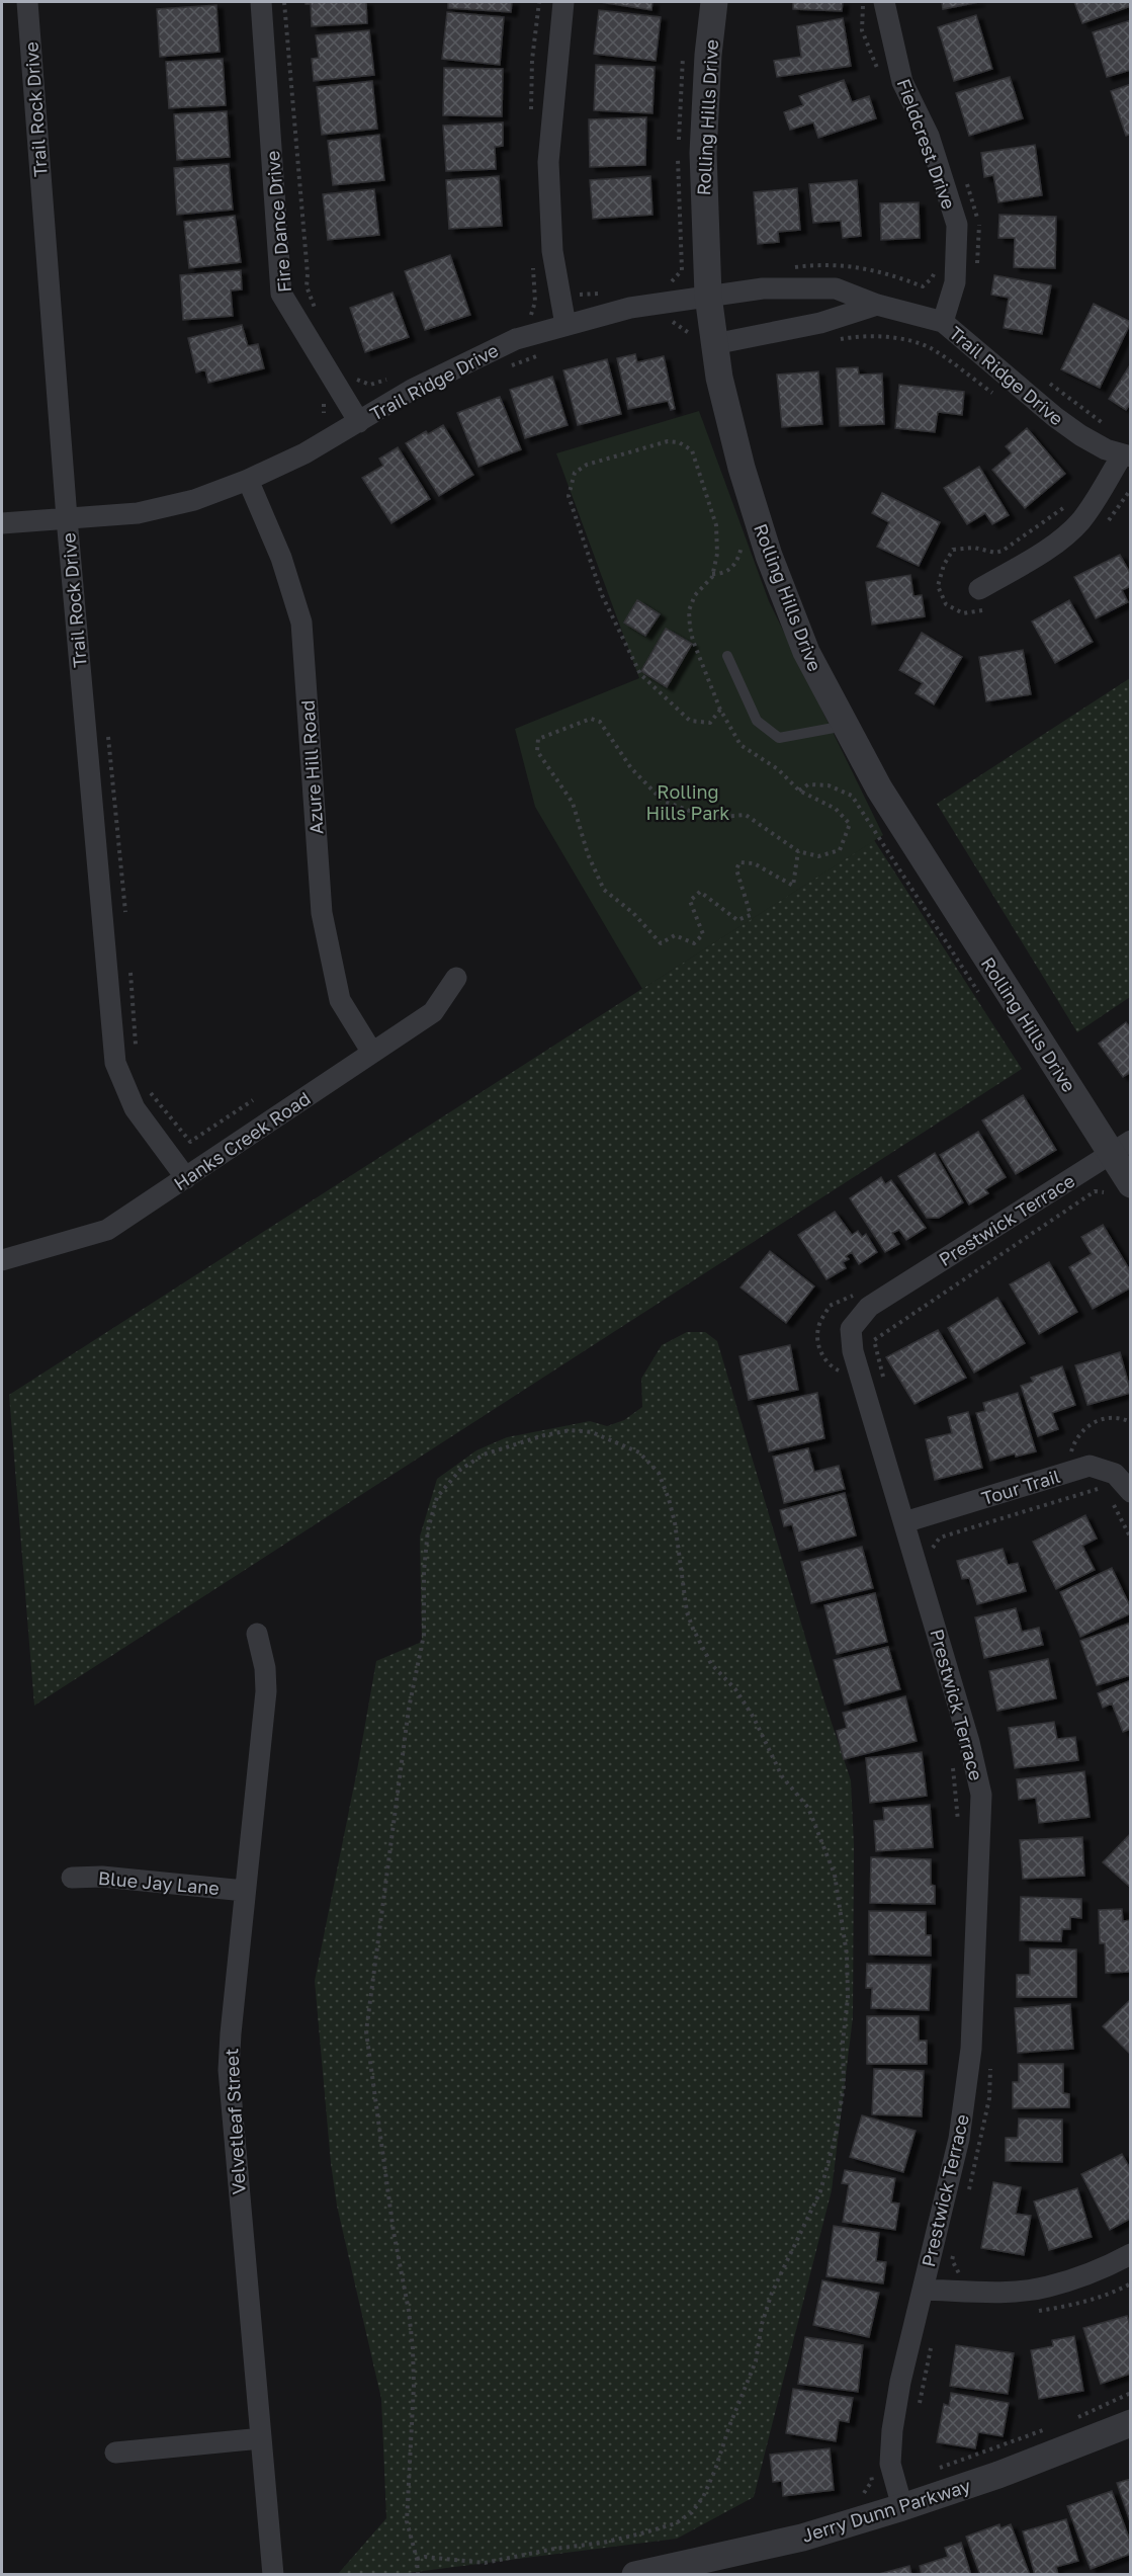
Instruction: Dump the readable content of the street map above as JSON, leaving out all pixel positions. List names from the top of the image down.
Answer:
{
  "streets": {
    "street": [
      "Trail Rock Drive",
      "Rolling Hills Drive",
      "Fieldcrest Drive",
      "Fire Dance Drive",
      "Trail Ridge Drive",
      "Azure Hill Road",
      "Hanks Creek Road",
      "Prestwick Terrace",
      "Tour Trail",
      "Blue Jay Lane",
      "Velvetleaf Street",
      "Jerry Dunn Parkway"
    ]
  },
  "crossings": [
    ["Trail Rock Drive", "Trail Ridge Drive"],
    ["Trail Rock Drive", "Hanks Creek Road"],
    ["Rolling Hills Drive", "Trail Ridge Drive"],
    ["Rolling Hills Drive", "Prestwick Terrace"],
    ["Fieldcrest Drive", "Trail Ridge Drive"],
    ["Fire Dance Drive", "Trail Ridge Drive"],
    ["Trail Ridge Drive", "Azure Hill Road"],
    ["Azure Hill Road", "Hanks Creek Road"],
    ["Prestwick Terrace", "Tour Trail"],
    ["Prestwick Terrace", "Jerry Dunn Parkway"],
    ["Blue Jay Lane", "Velvetleaf Street"]
  ],
  "parks": ["Rolling Hills Park"]
}
